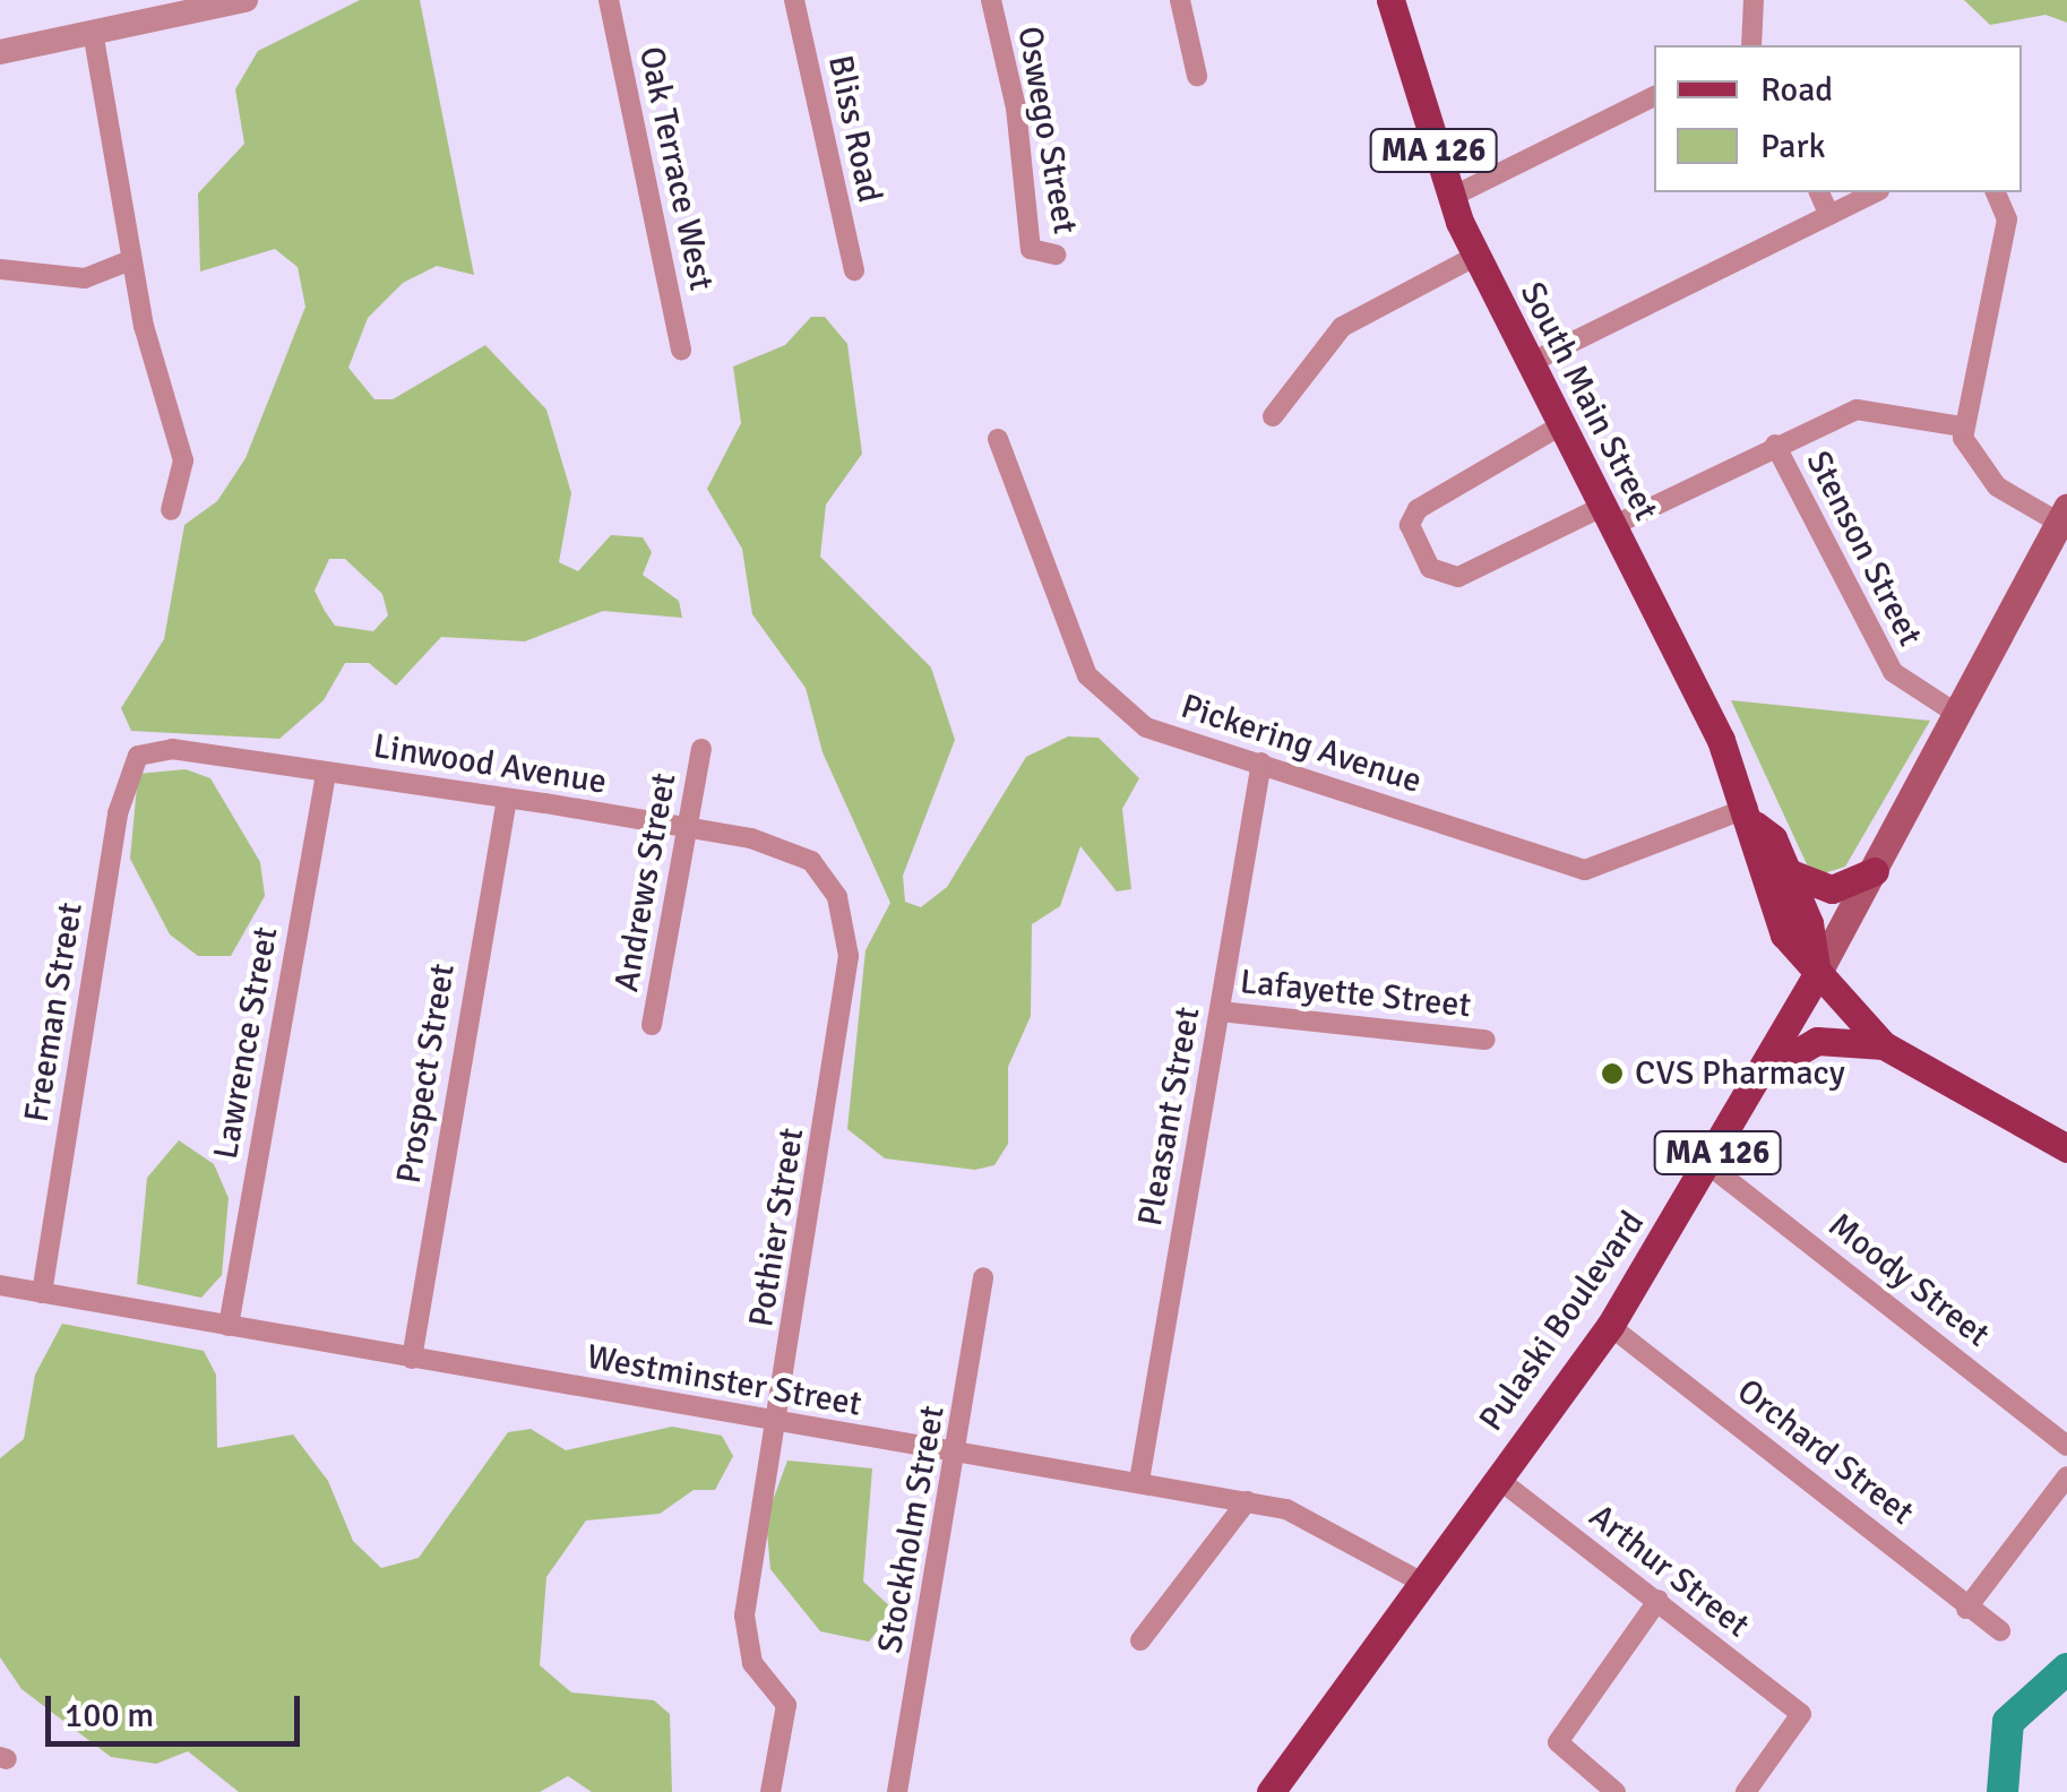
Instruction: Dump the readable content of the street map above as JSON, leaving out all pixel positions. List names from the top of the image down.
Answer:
{
  "streets": {
    "main road": ["MA 126", "South Main Street", "Pulaski Boulevard"],
    "street": [
      "Bliss Road",
      "Oswego Street",
      "Oak Terrace West",
      "Stenson Street",
      "Pickering Avenue",
      "Linwood Avenue",
      "Andrews Street",
      "Lafayette Street",
      "Freeman Street",
      "Lawrence Street",
      "Prospect Street",
      "Pleasant Street",
      "Pothier Street",
      "Moody Street",
      "Westminster Street",
      "Orchard Street",
      "Stockholm Street",
      "Arthur Street"
    ]
  },
  "crossings": [
    ["South Main Street", "Pickering Avenue"],
    ["South Main Street", "Pulaski Boulevard"],
    ["Stenson Street", "Pulaski Boulevard"],
    ["Pickering Avenue", "Pleasant Street"],
    ["Linwood Avenue", "Andrews Street"],
    ["Linwood Avenue", "Freeman Street"],
    ["Linwood Avenue", "Lawrence Street"],
    ["Linwood Avenue", "Prospect Street"],
    ["Linwood Avenue", "Pothier Street"],
    ["Lafayette Street", "Pleasant Street"],
    ["Freeman Street", "Westminster Street"],
    ["Lawrence Street", "Westminster Street"],
    ["Prospect Street", "Westminster Street"],
    ["Pleasant Street", "Westminster Street"],
    ["Pothier Street", "Westminster Street"],
    ["Moody Street", "Pulaski Boulevard"],
    ["Pulaski Boulevard", "Westminster Street"],
    ["Pulaski Boulevard", "Orchard Street"],
    ["Pulaski Boulevard", "Arthur Street"],
    ["Westminster Street", "Stockholm Street"]
  ],
  "places": ["CVS Pharmacy"],
  "legend": ["Road", "Park"],
  "scale_bar": "100 m"
}
